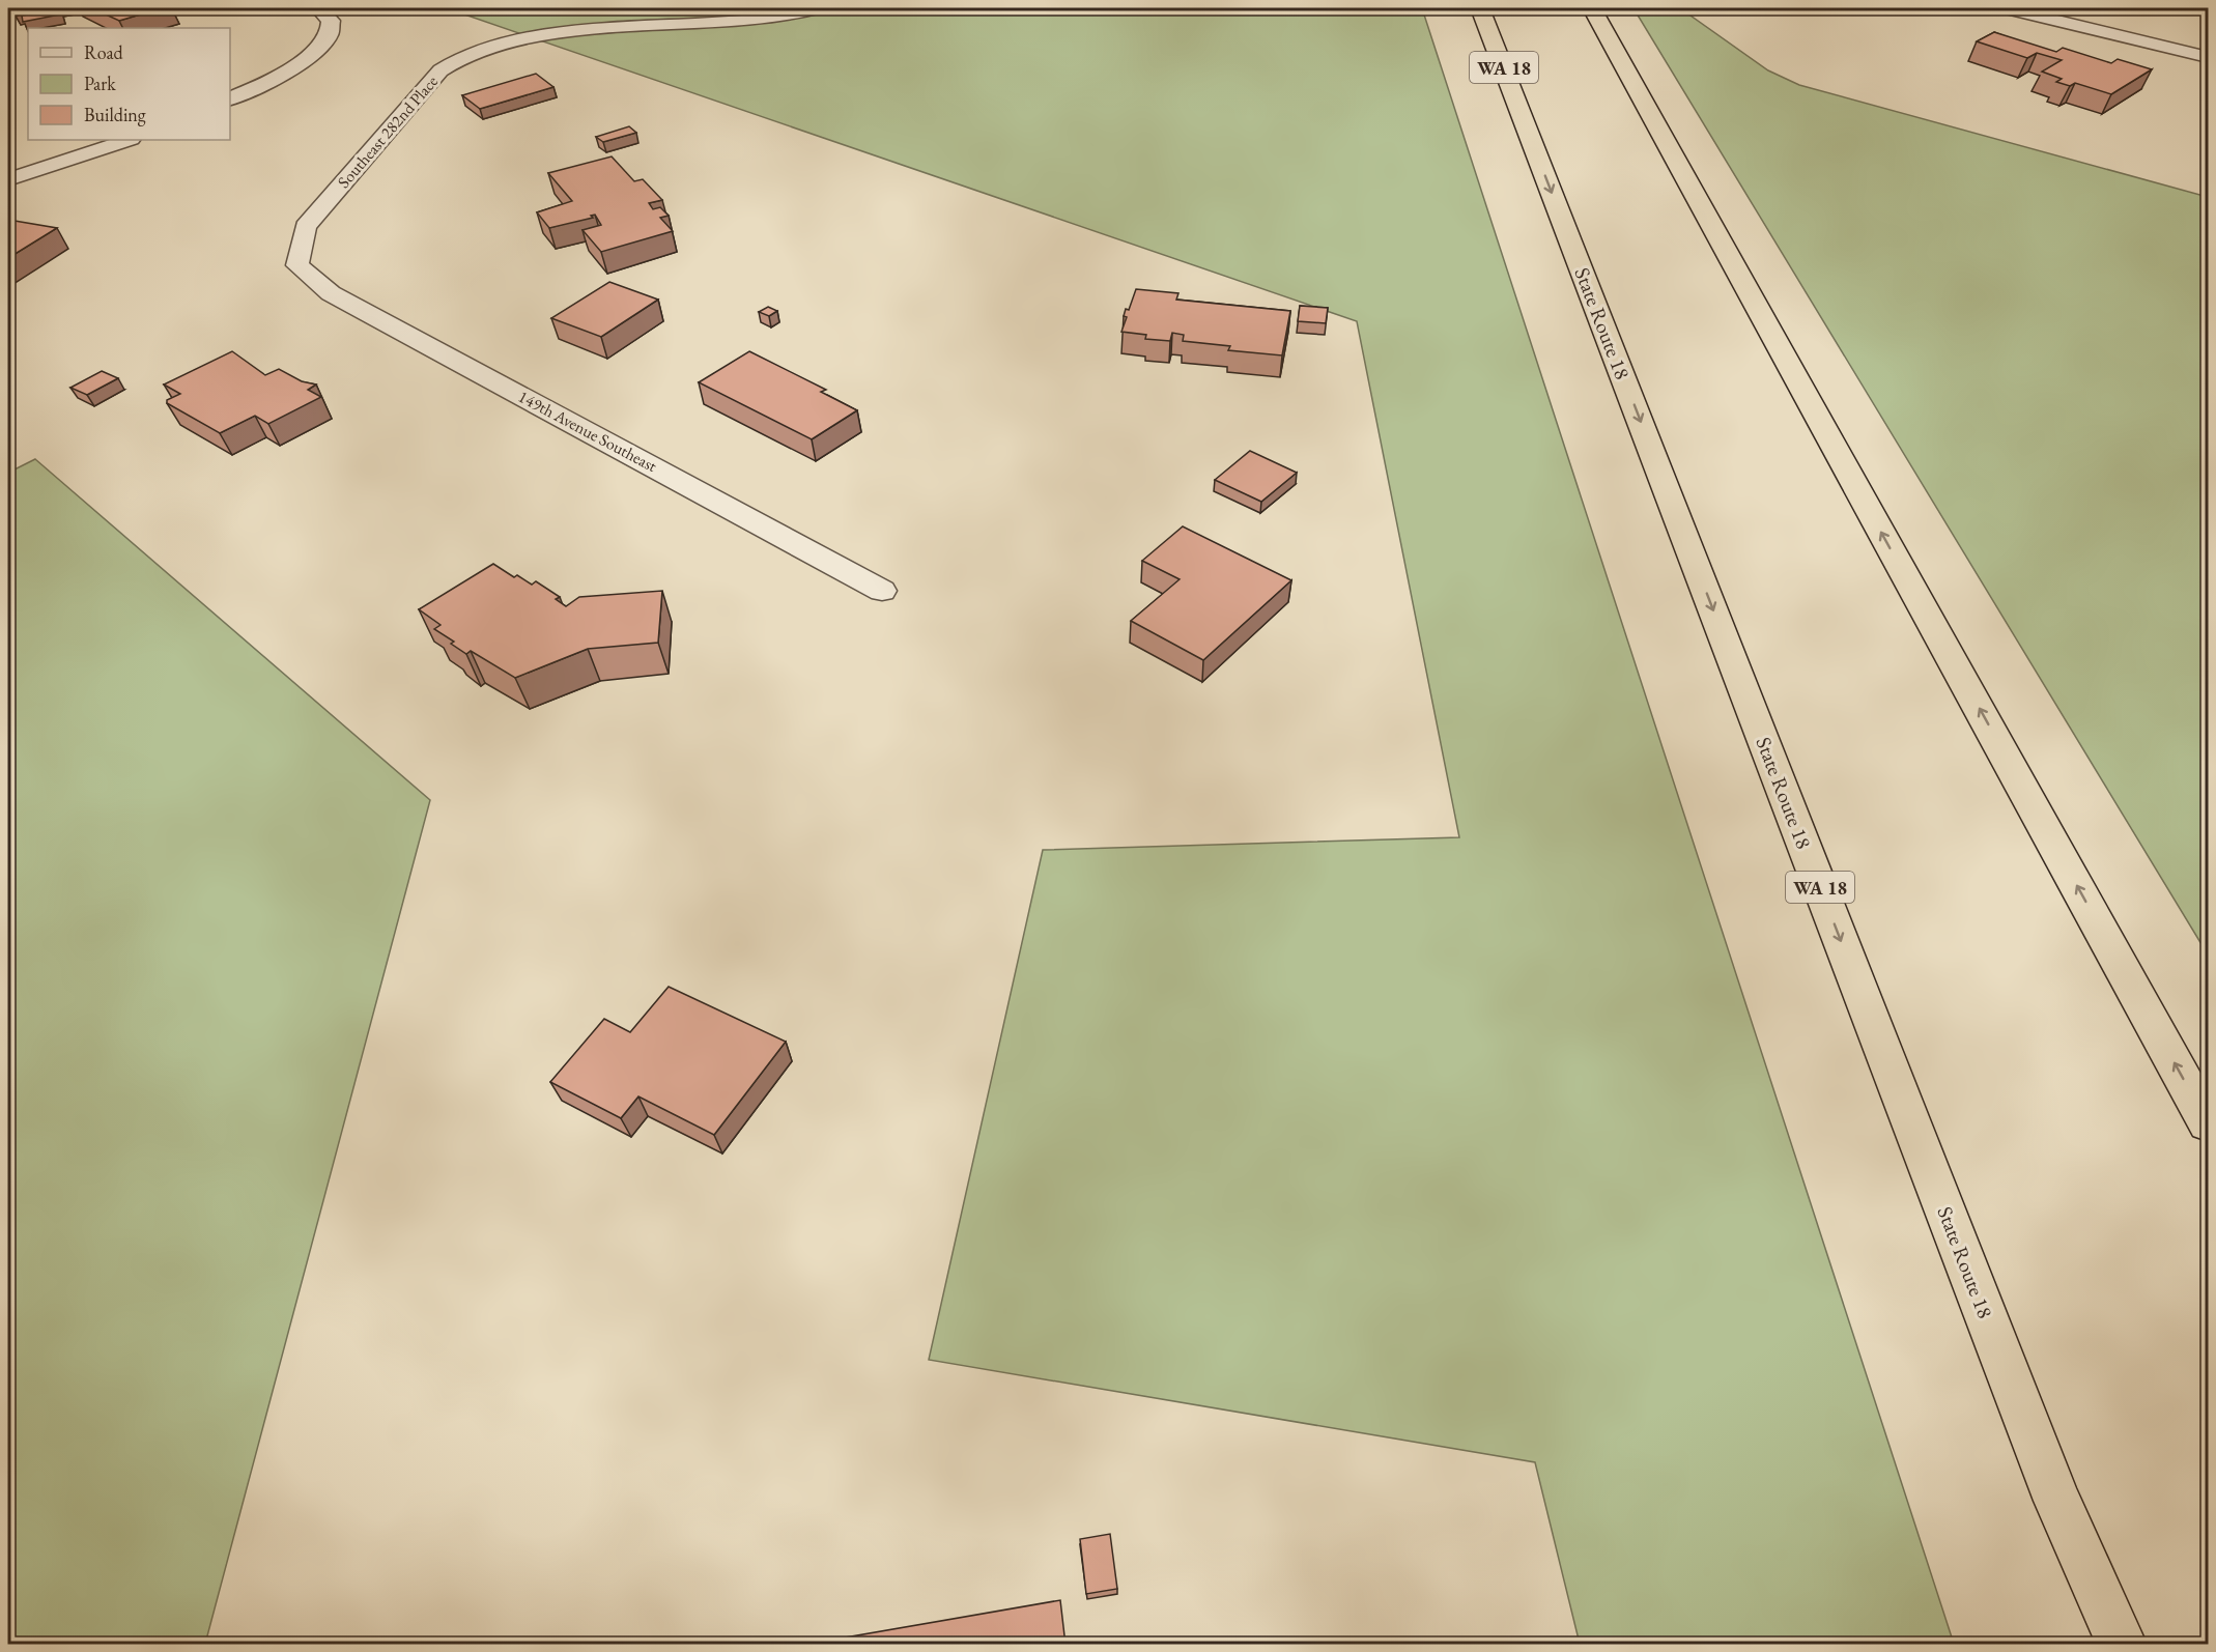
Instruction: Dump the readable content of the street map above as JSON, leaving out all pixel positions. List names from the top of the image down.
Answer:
{
  "streets": {
    "highway": ["WA 18", "State Route 18"],
    "street": ["Southeast 282nd Place", "149th Avenue Southeast"]
  },
  "crossings": [
    ["Southeast 282nd Place", "149th Avenue Southeast"]
  ],
  "legend": ["Road", "Park", "Building"]
}
